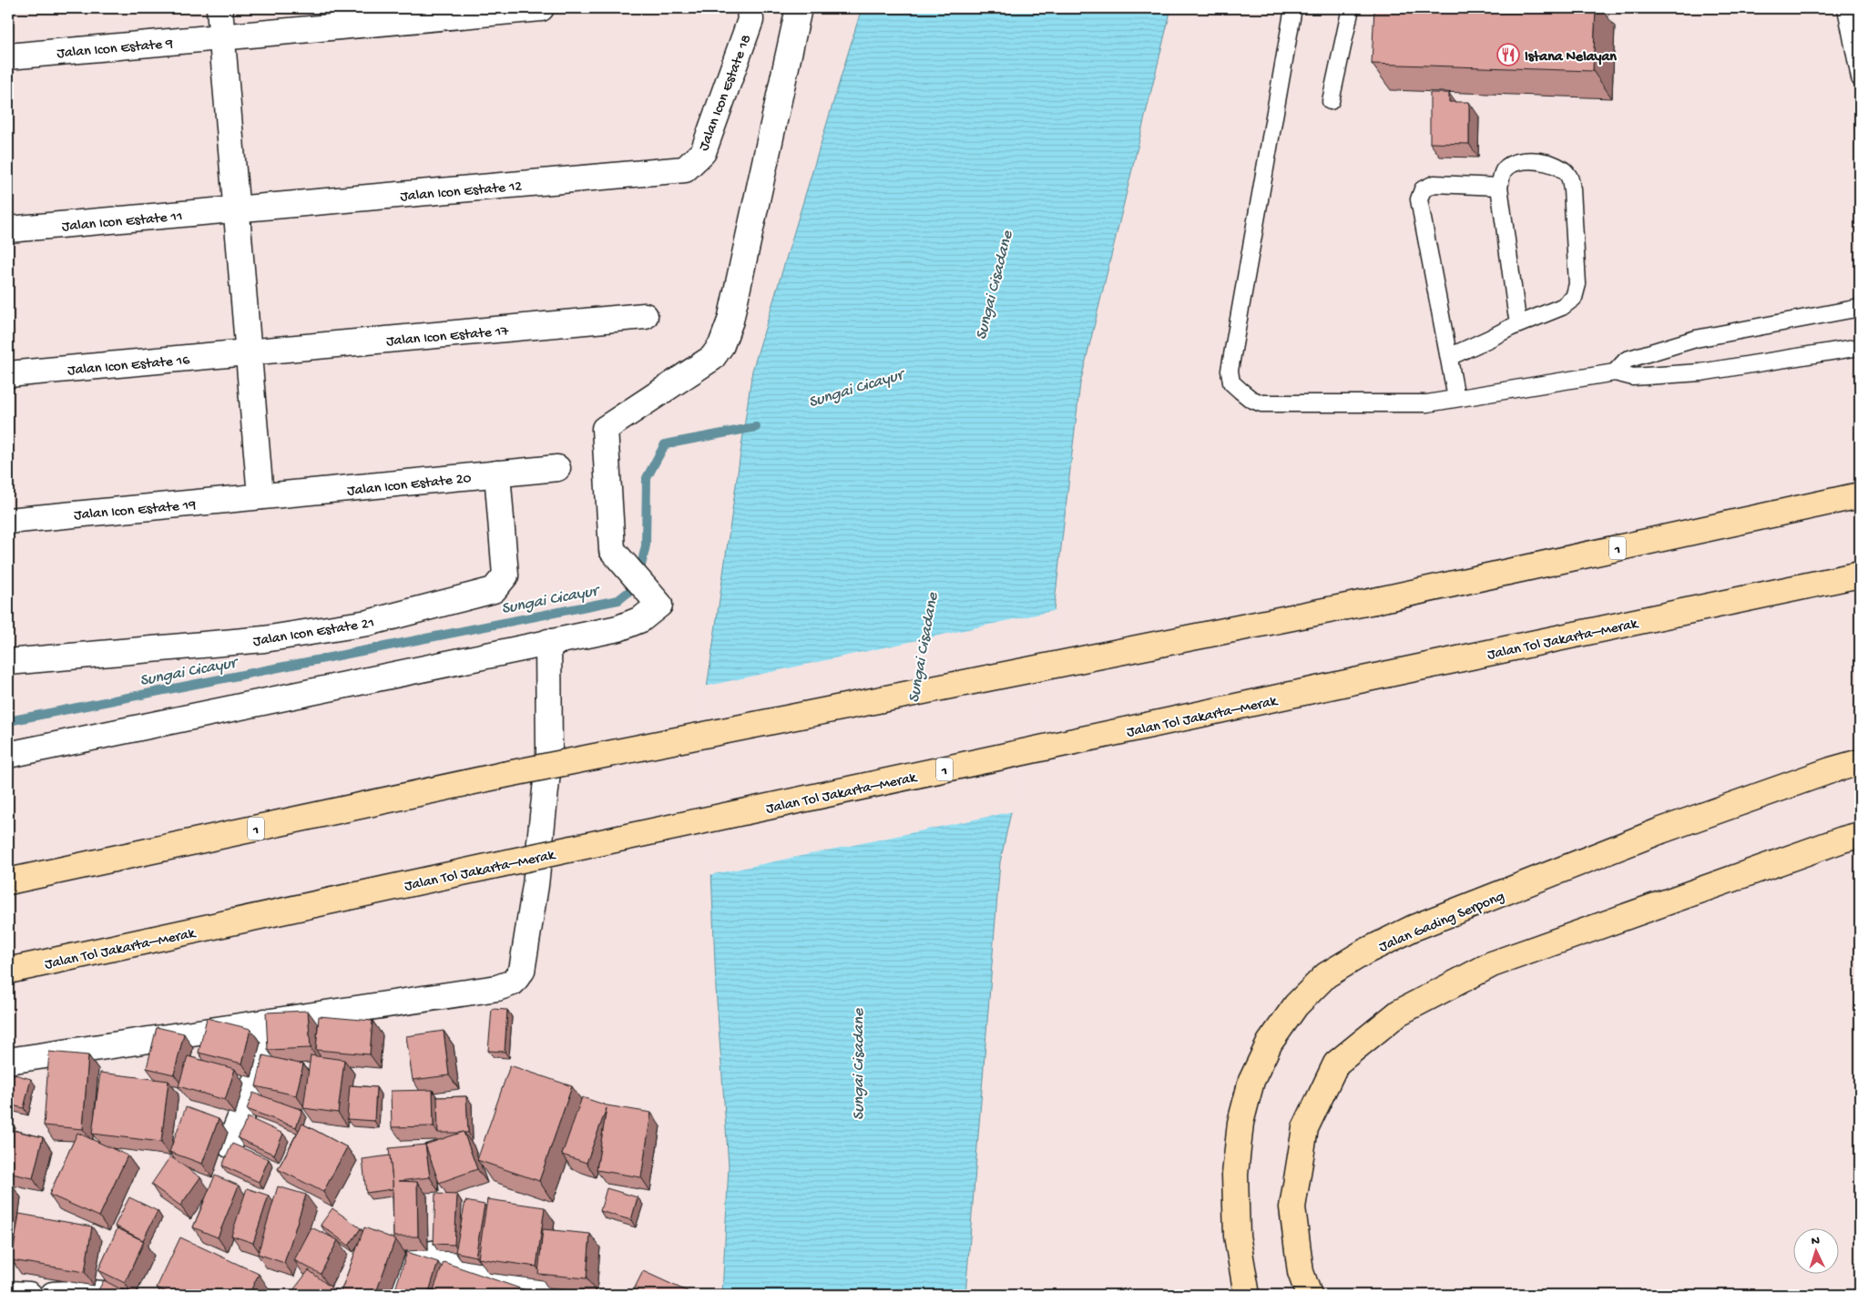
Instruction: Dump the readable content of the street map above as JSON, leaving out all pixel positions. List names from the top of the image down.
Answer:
{
  "streets": {
    "main road": ["1", "Jalan Tol Jakarta–Merak", "Jalan Gading Serpong"],
    "street": [
      "Jalan Icon Estate 9",
      "Jalan Icon Estate 18",
      "Jalan Icon Estate 12",
      "Jalan Icon Estate 11",
      "Jalan Icon Estate 17",
      "Jalan Icon Estate 16",
      "Jalan Icon Estate 20",
      "Jalan Icon Estate 19",
      "Jalan Icon Estate 21"
    ]
  },
  "crossings": [
    ["Jalan Icon Estate 18", "Jalan Icon Estate 12"],
    ["Jalan Icon Estate 12", "Jalan Icon Estate 11"],
    ["Jalan Icon Estate 17", "Jalan Icon Estate 16"],
    ["Jalan Icon Estate 20", "Jalan Icon Estate 19"],
    ["Jalan Icon Estate 20", "Jalan Icon Estate 21"]
  ],
  "water": ["Sungai Cisadane", "Sungai Cicayur"],
  "places": {
    "restaurant": ["Istana Nelayan"]
  },
  "north": "top"
}
